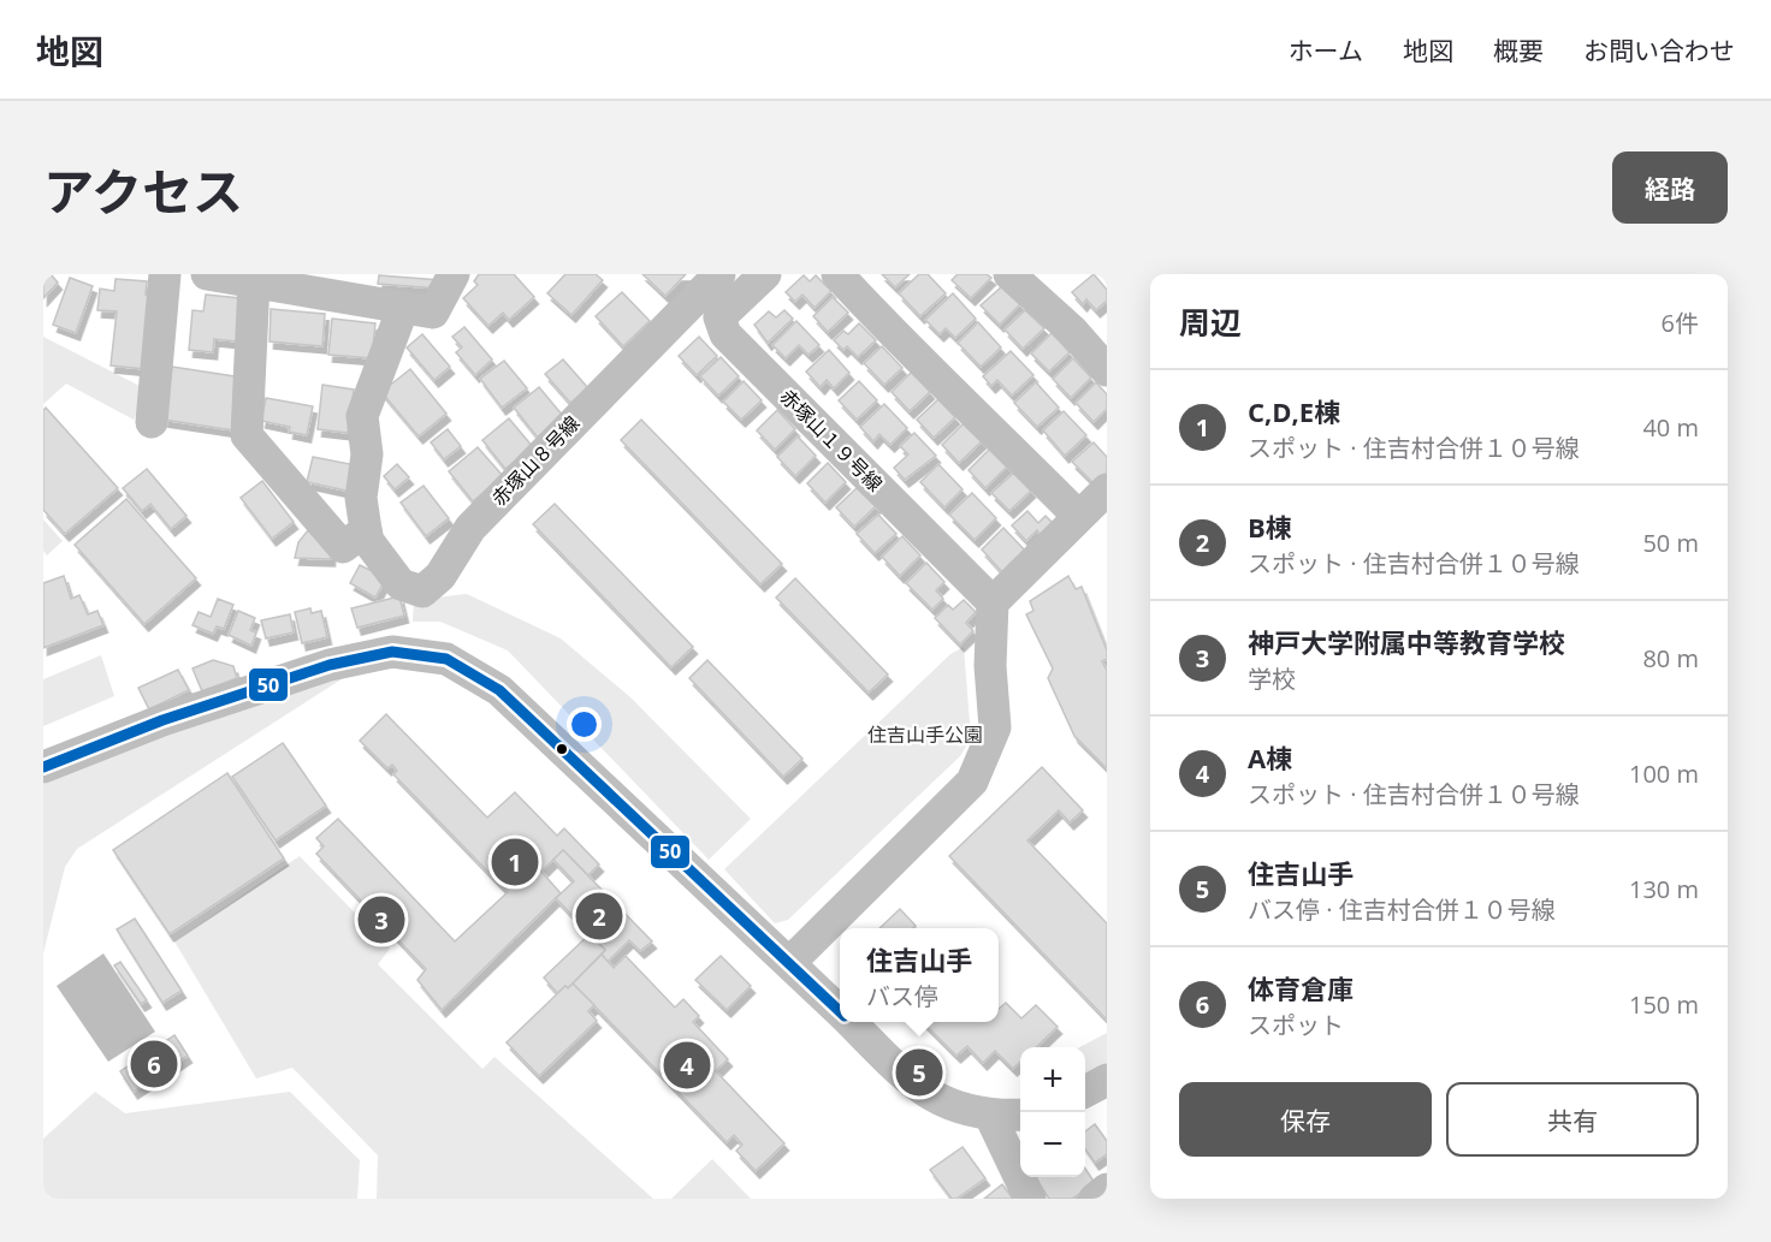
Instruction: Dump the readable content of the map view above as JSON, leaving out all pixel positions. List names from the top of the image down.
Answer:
{
  "streets": {
    "street": ["赤塚山１９号線", "赤塚山８号線"]
  },
  "parks": ["住吉山手公園"],
  "lines": ["transit line 50"],
  "page": {
    "header": "地図",
    "nav": [
      "ホーム",
      "地図",
      "概要",
      "お問い合わせ"
    ],
    "title": "アクセス",
    "buttons": [
      "経路",
      ["保存", "共有"]
    ],
    "heading": ["周辺", "6件"],
    "list": [
      {
        "mark": "1",
        "name": "C,D,E棟",
        "note": "スポット · 住吉村合併１０号線",
        "value": "40 m"
      },
      {
        "mark": "2",
        "name": "B棟",
        "note": "スポット · 住吉村合併１０号線",
        "value": "50 m"
      },
      {
        "mark": "3",
        "name": "神戸大学附属中等教育学校",
        "note": "学校",
        "value": "80 m"
      },
      {
        "mark": "4",
        "name": "A棟",
        "note": "スポット · 住吉村合併１０号線",
        "value": "100 m"
      },
      {
        "mark": "5",
        "name": "住吉山手",
        "note": "バス停 · 住吉村合併１０号線",
        "value": "130 m"
      },
      {
        "mark": "6",
        "name": "体育倉庫",
        "note": "スポット",
        "value": "150 m"
      }
    ],
    "pins": [
      "1",
      "2",
      "3",
      "6",
      "4",
      "5"
    ],
    "popup": ["住吉山手", "バス停"],
    "map_buttons": ["+", "−"]
  }
}
